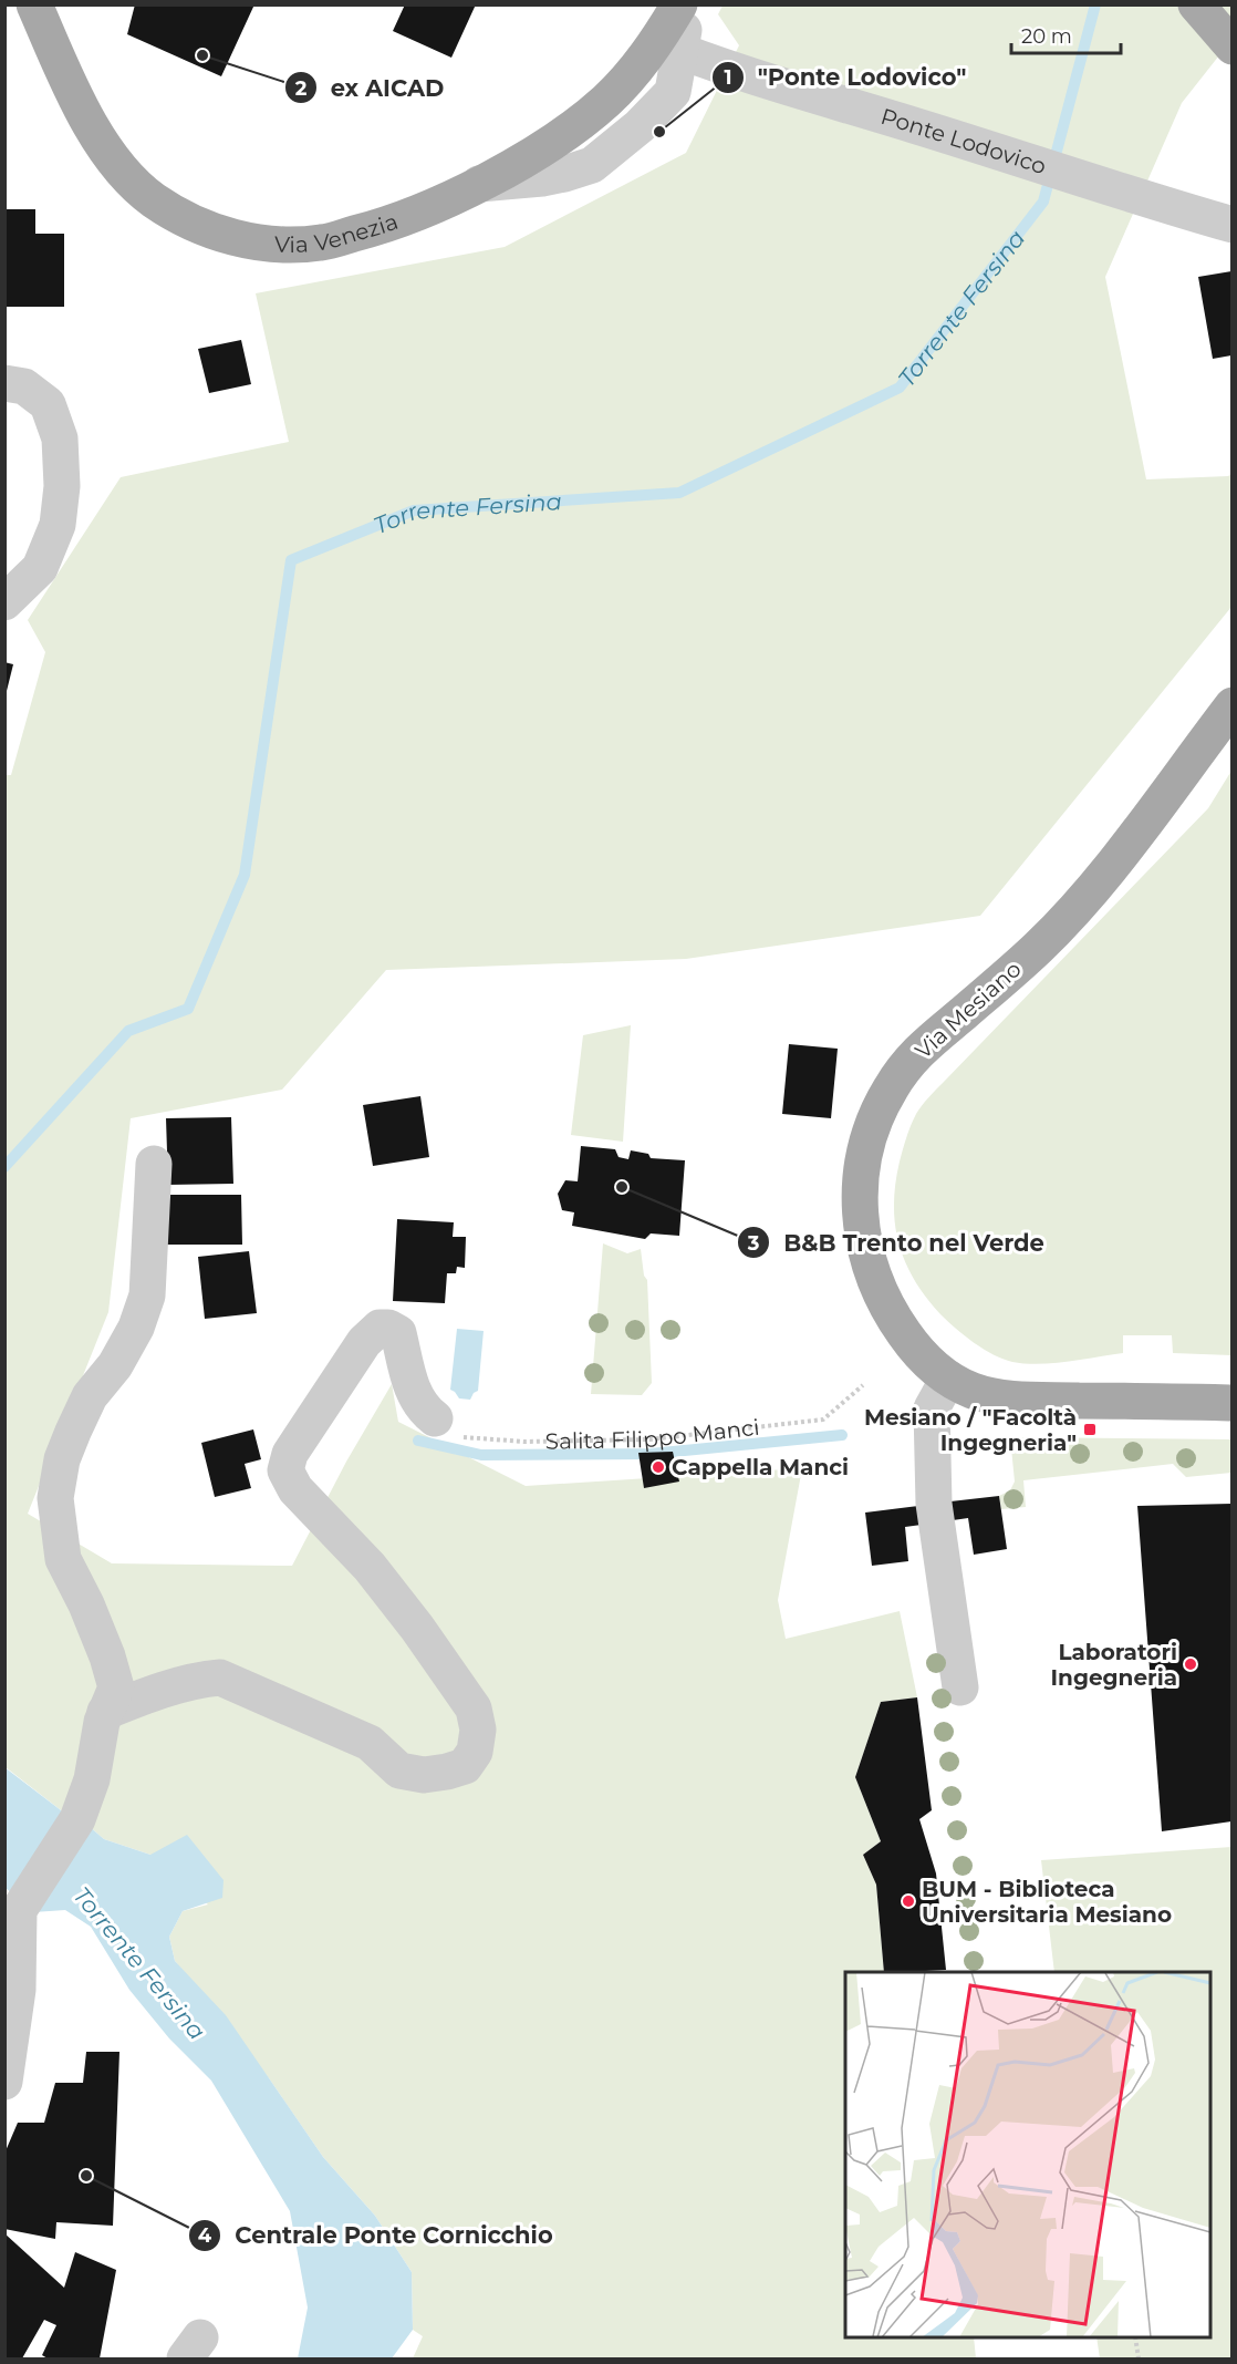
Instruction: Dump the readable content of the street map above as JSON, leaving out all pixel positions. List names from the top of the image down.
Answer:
{
  "streets": {
    "main road": ["Via Venezia", "Via Mesiano"],
    "street": ["Ponte Lodovico"],
    "path": ["Salita Filippo Manci"]
  },
  "crossings": [
    ["Ponte Lodovico", "Via Venezia"]
  ],
  "water": ["Torrente Fersina"],
  "places": {
    "other": [
      "ex AICAD",
      "\"Ponte Lodovico\"",
      "B&B Trento nel Verde",
      "Cappella Manci",
      "Laboratori Ingegneria",
      "BUM - Biblioteca Universitaria Mesiano",
      "Centrale Ponte Cornicchio"
    ],
    "transit": ["Mesiano / \"Facoltà Ingegneria\""]
  },
  "scale_bar": "20 m"
}
